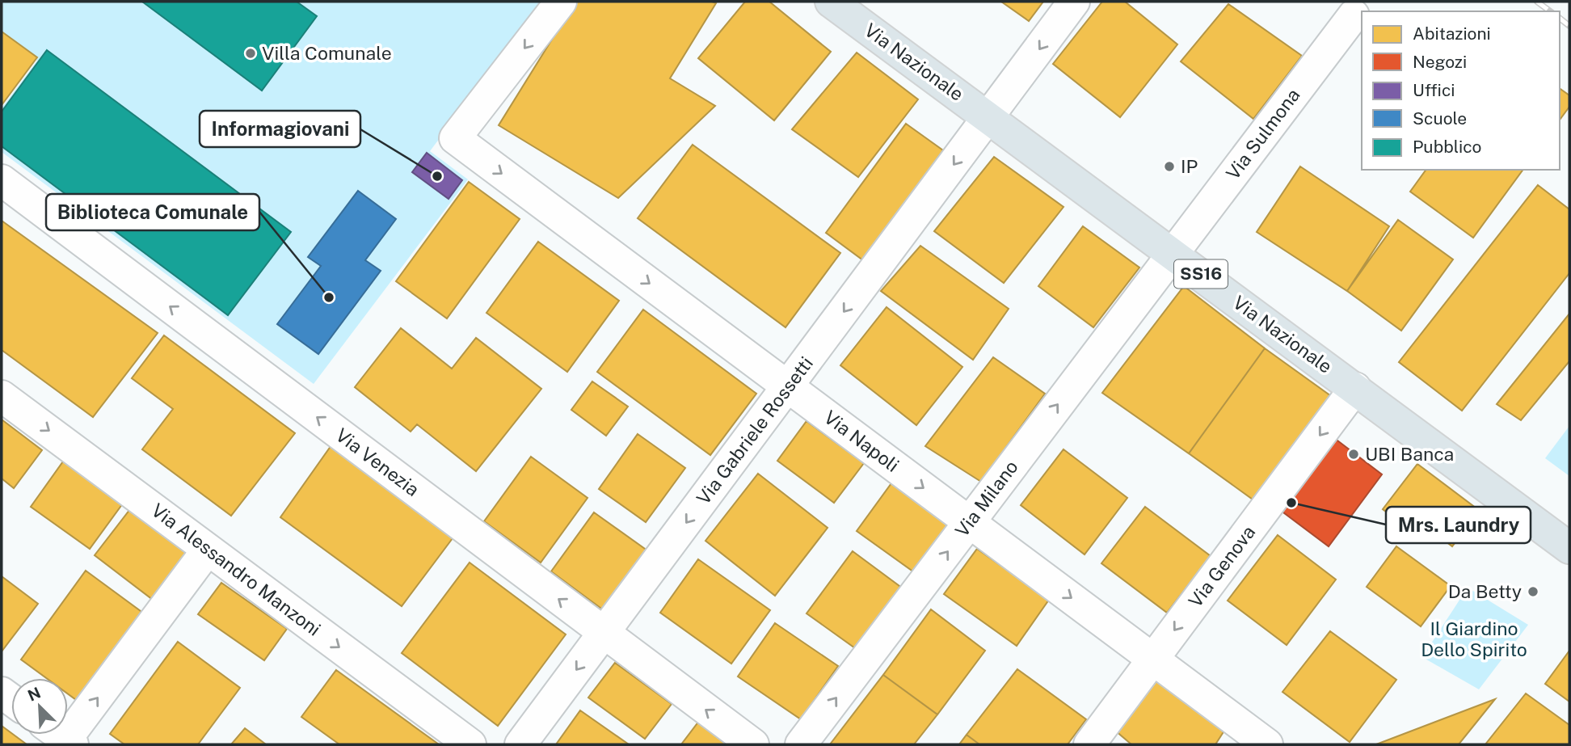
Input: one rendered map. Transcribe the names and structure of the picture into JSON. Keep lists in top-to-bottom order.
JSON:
{
  "streets": {
    "main road": ["Via Nazionale", "SS16"],
    "street": [
      "Via Sulmona",
      "Via Gabriele Rossetti",
      "Via Napoli",
      "Via Venezia",
      "Via Milano",
      "Via Genova",
      "Via Alessandro Manzoni"
    ]
  },
  "crossings": [
    ["Via Nazionale", "Via Sulmona"],
    ["Via Nazionale", "Via Gabriele Rossetti"],
    ["Via Nazionale", "Via Milano"],
    ["Via Nazionale", "Via Genova"],
    ["Via Sulmona", "Via Milano"],
    ["Via Gabriele Rossetti", "Via Napoli"],
    ["Via Gabriele Rossetti", "Via Venezia"],
    ["Via Napoli", "Via Milano"],
    ["Via Napoli", "Via Genova"]
  ],
  "one_way": [
    "Via Gabriele Rossetti",
    "Via Napoli",
    "Via Venezia",
    "Via Milano",
    "Via Genova",
    "Via Alessandro Manzoni"
  ],
  "parks": ["Il Giardino Dello Spirito"],
  "places": [
    "Villa Comunale",
    "IP",
    "Informagiovani",
    "Biblioteca Comunale",
    "UBI Banca",
    "Mrs. Laundry",
    "Da Betty"
  ],
  "legend": [
    "Abitazioni",
    "Negozi",
    "Uffici",
    "Scuole",
    "Pubblico"
  ],
  "north": "top left"
}
